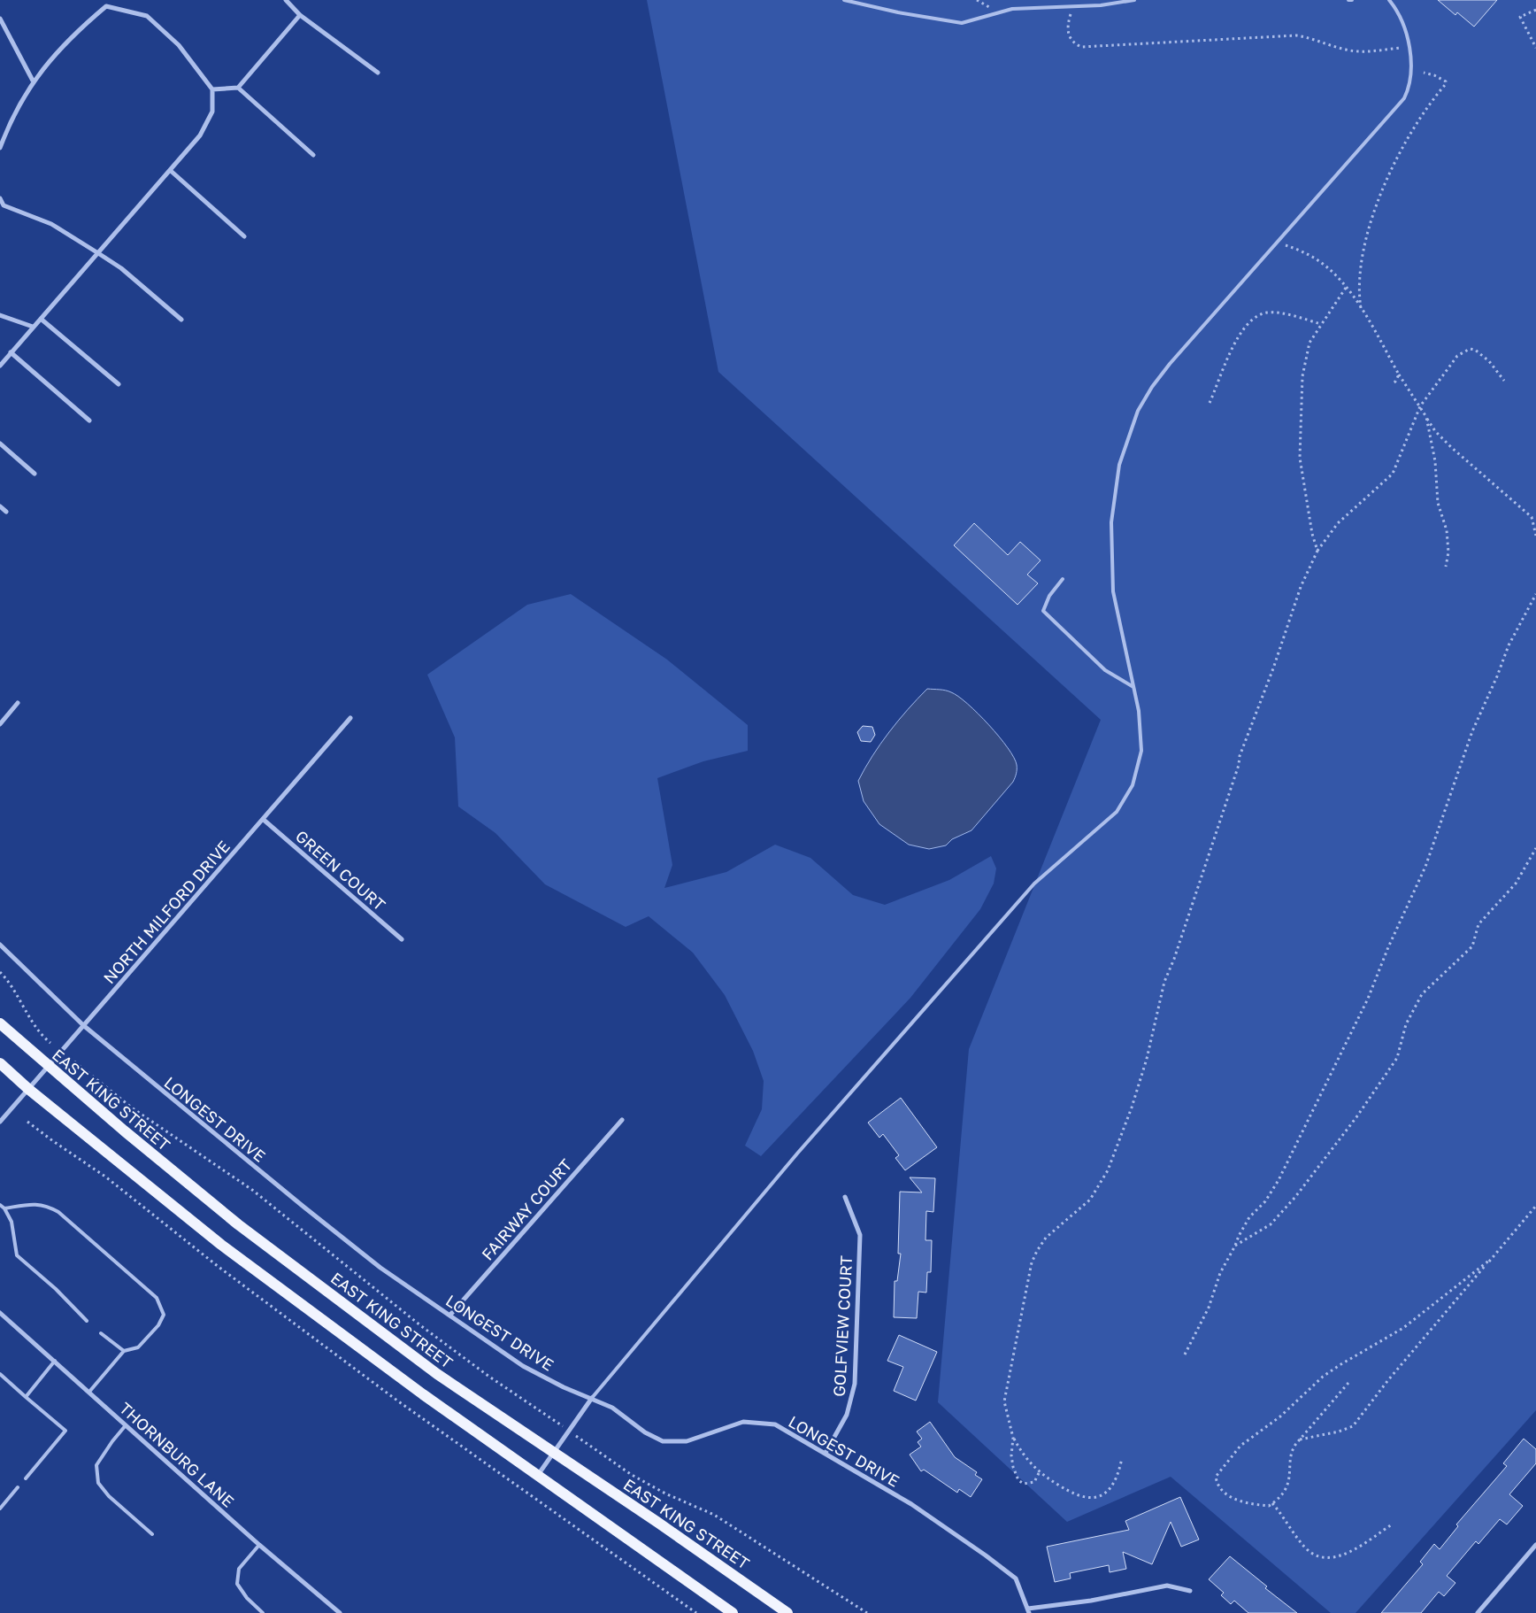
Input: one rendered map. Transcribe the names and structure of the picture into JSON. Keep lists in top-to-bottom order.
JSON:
{
  "streets": {
    "main road": ["EAST KING STREET"],
    "street": [
      "GREEN COURT",
      "NORTH MILFORD DRIVE",
      "LONGEST DRIVE",
      "FAIRWAY COURT",
      "GOLFVIEW COURT",
      "THORNBURG LANE"
    ]
  },
  "crossings": [
    ["GREEN COURT", "NORTH MILFORD DRIVE"],
    ["NORTH MILFORD DRIVE", "EAST KING STREET"],
    ["NORTH MILFORD DRIVE", "LONGEST DRIVE"],
    ["LONGEST DRIVE", "FAIRWAY COURT"],
    ["LONGEST DRIVE", "GOLFVIEW COURT"]
  ]
}
